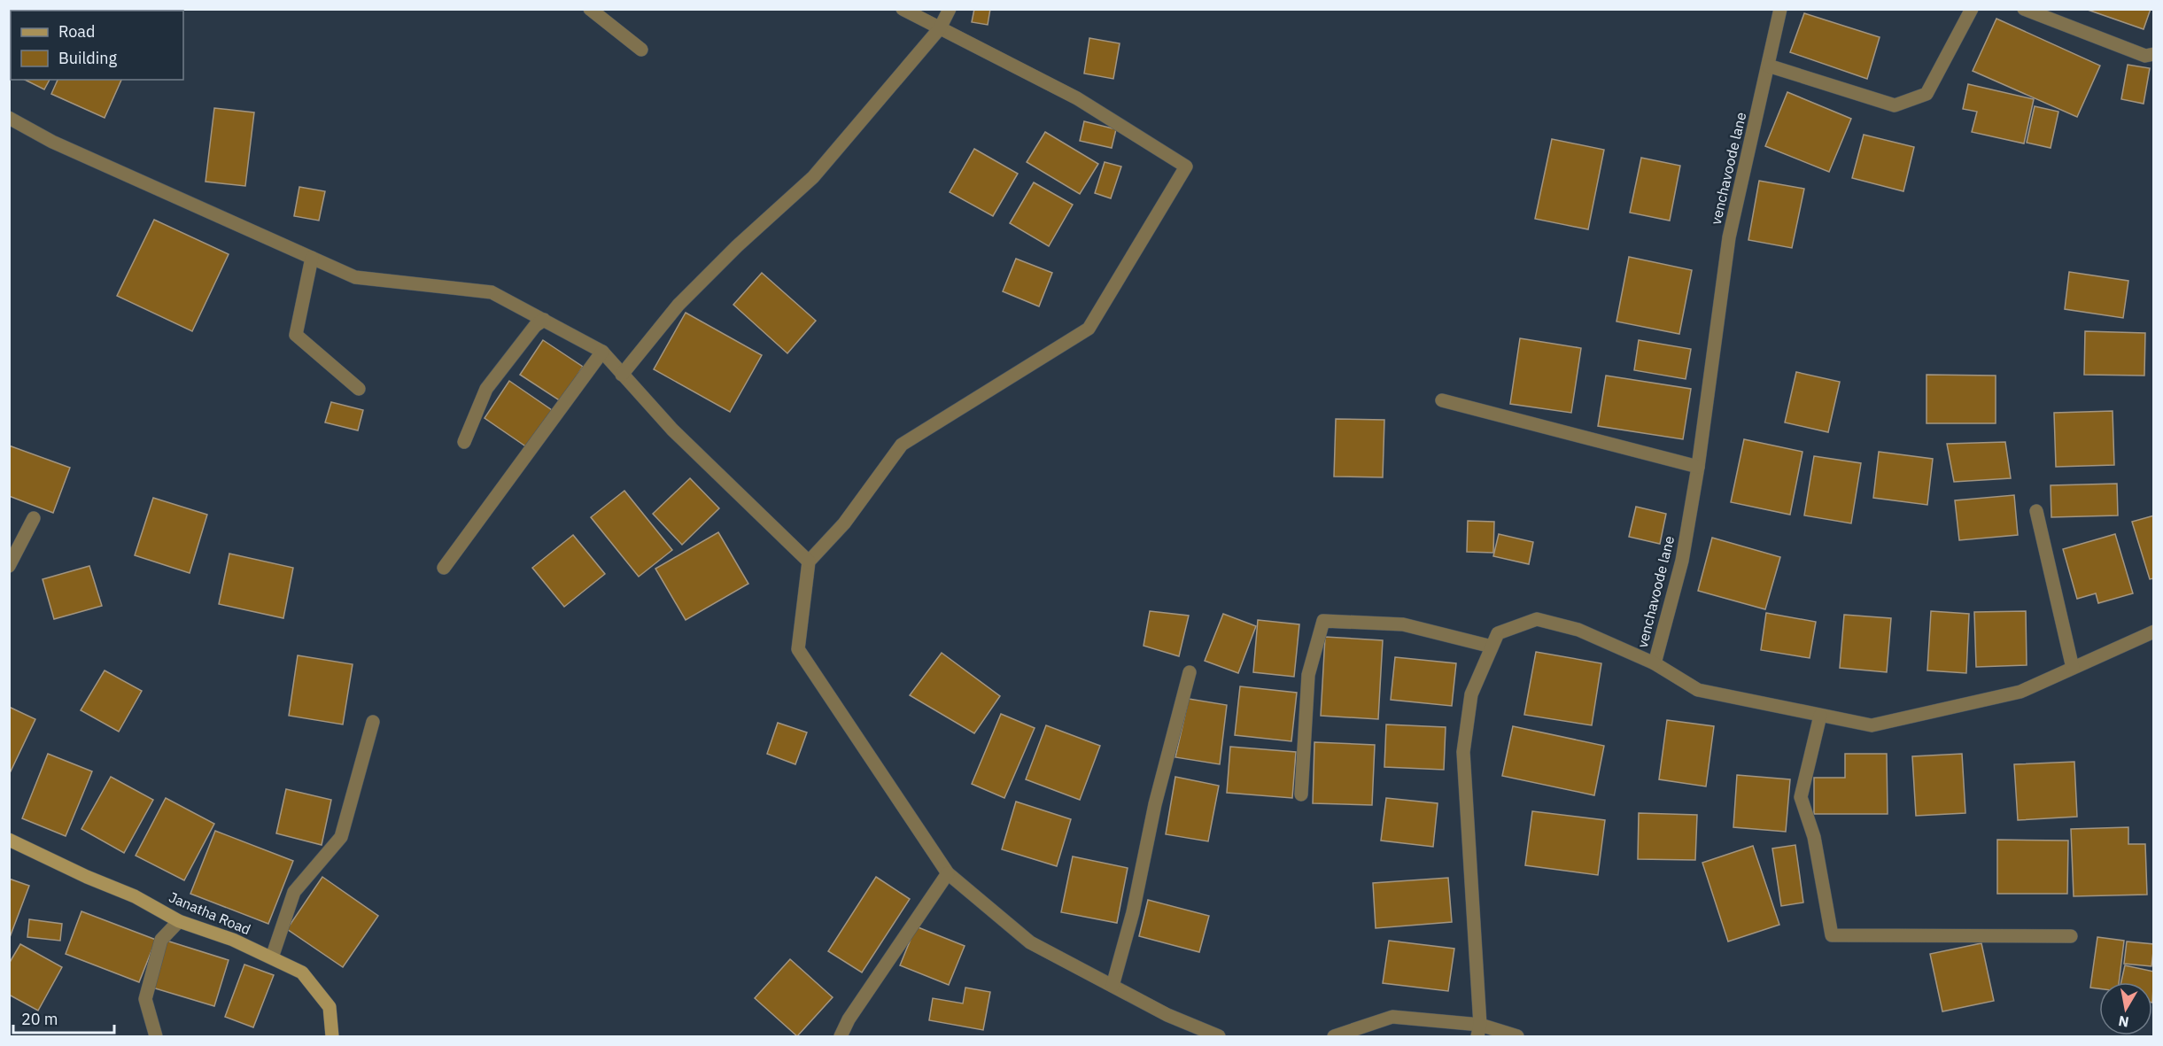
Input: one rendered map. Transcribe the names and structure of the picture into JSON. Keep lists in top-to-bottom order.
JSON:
{
  "streets": {
    "street": ["venchavoode lane", "Janatha Road"]
  },
  "legend": ["Road", "Building"],
  "scale_bar": "20 m",
  "north": "bottom"
}
